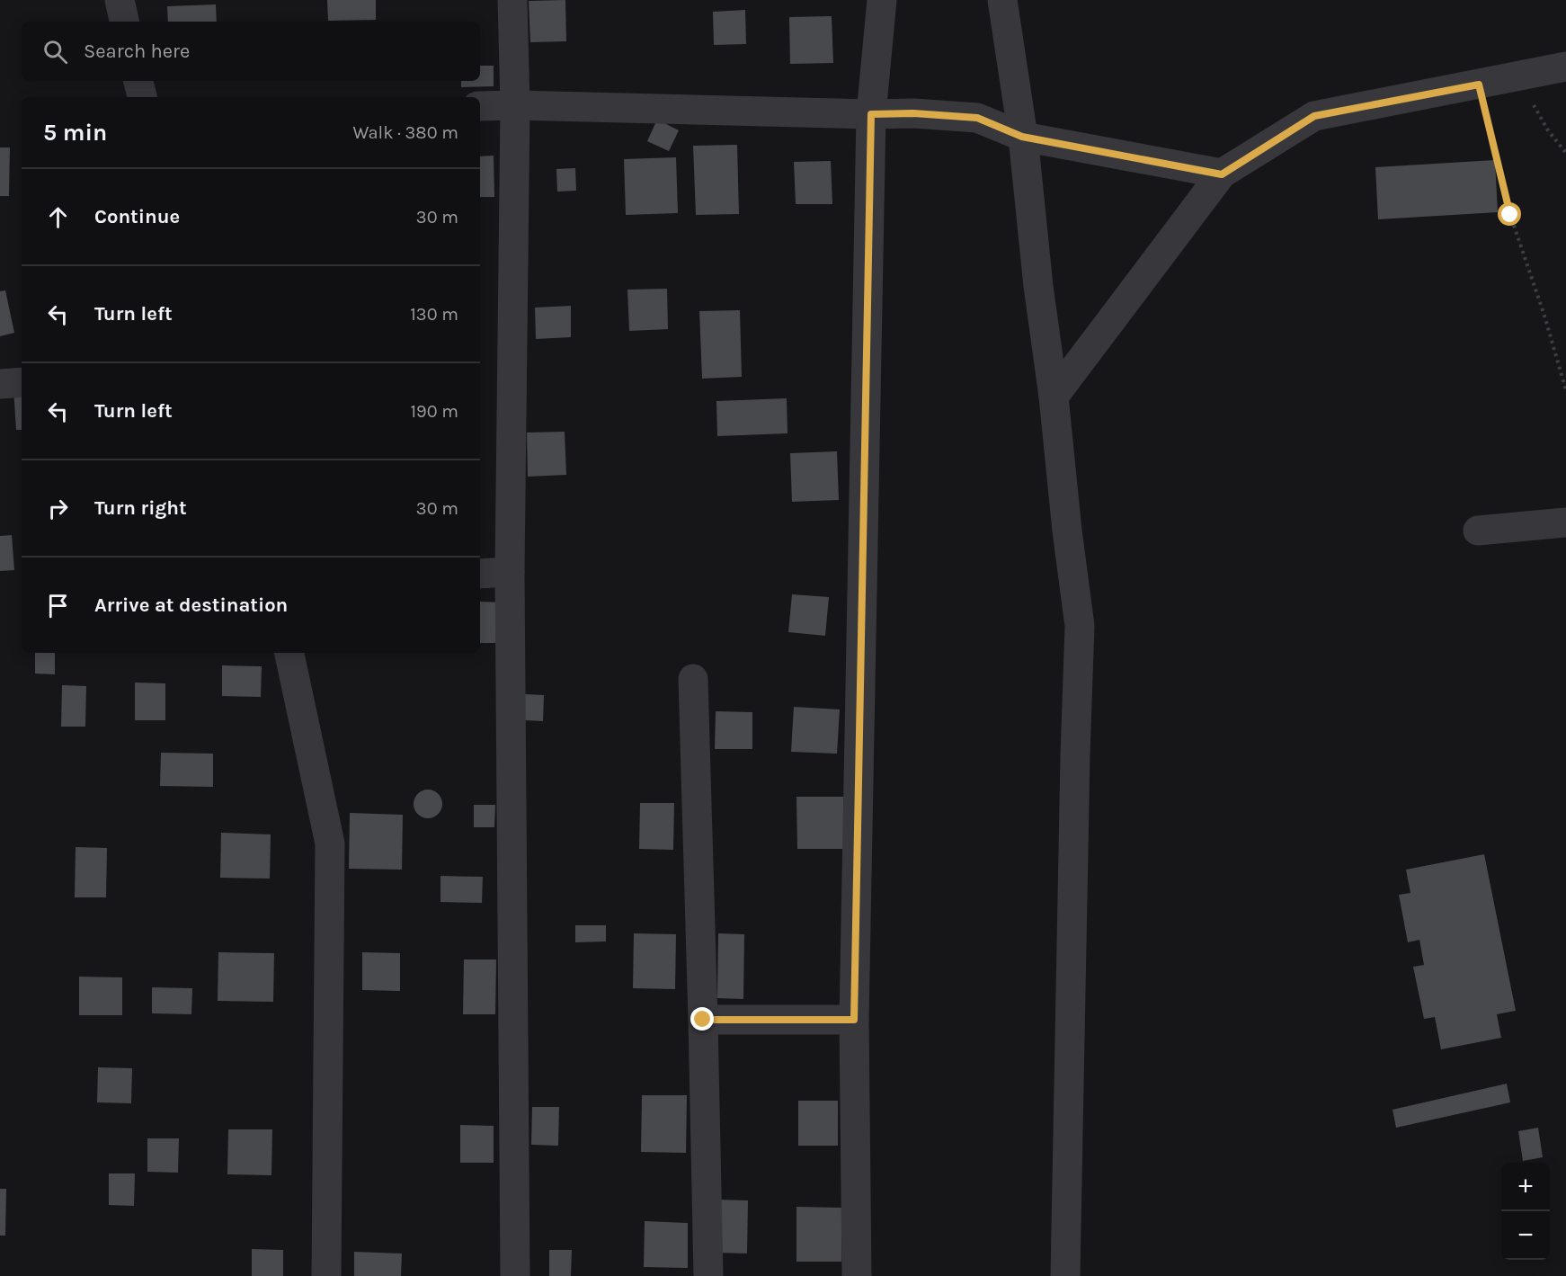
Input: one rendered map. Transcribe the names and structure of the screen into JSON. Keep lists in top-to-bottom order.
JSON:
{
  "page": {
    "search": "Search here",
    "heading": ["5 min", "Walk · 380 m"],
    "list": [
      ["Continue", "30 m"],
      ["Turn left", "130 m"],
      ["Turn left", "190 m"],
      ["Turn right", "30 m"],
      "Arrive at destination"
    ],
    "map_buttons": ["+", "−"]
  }
}
